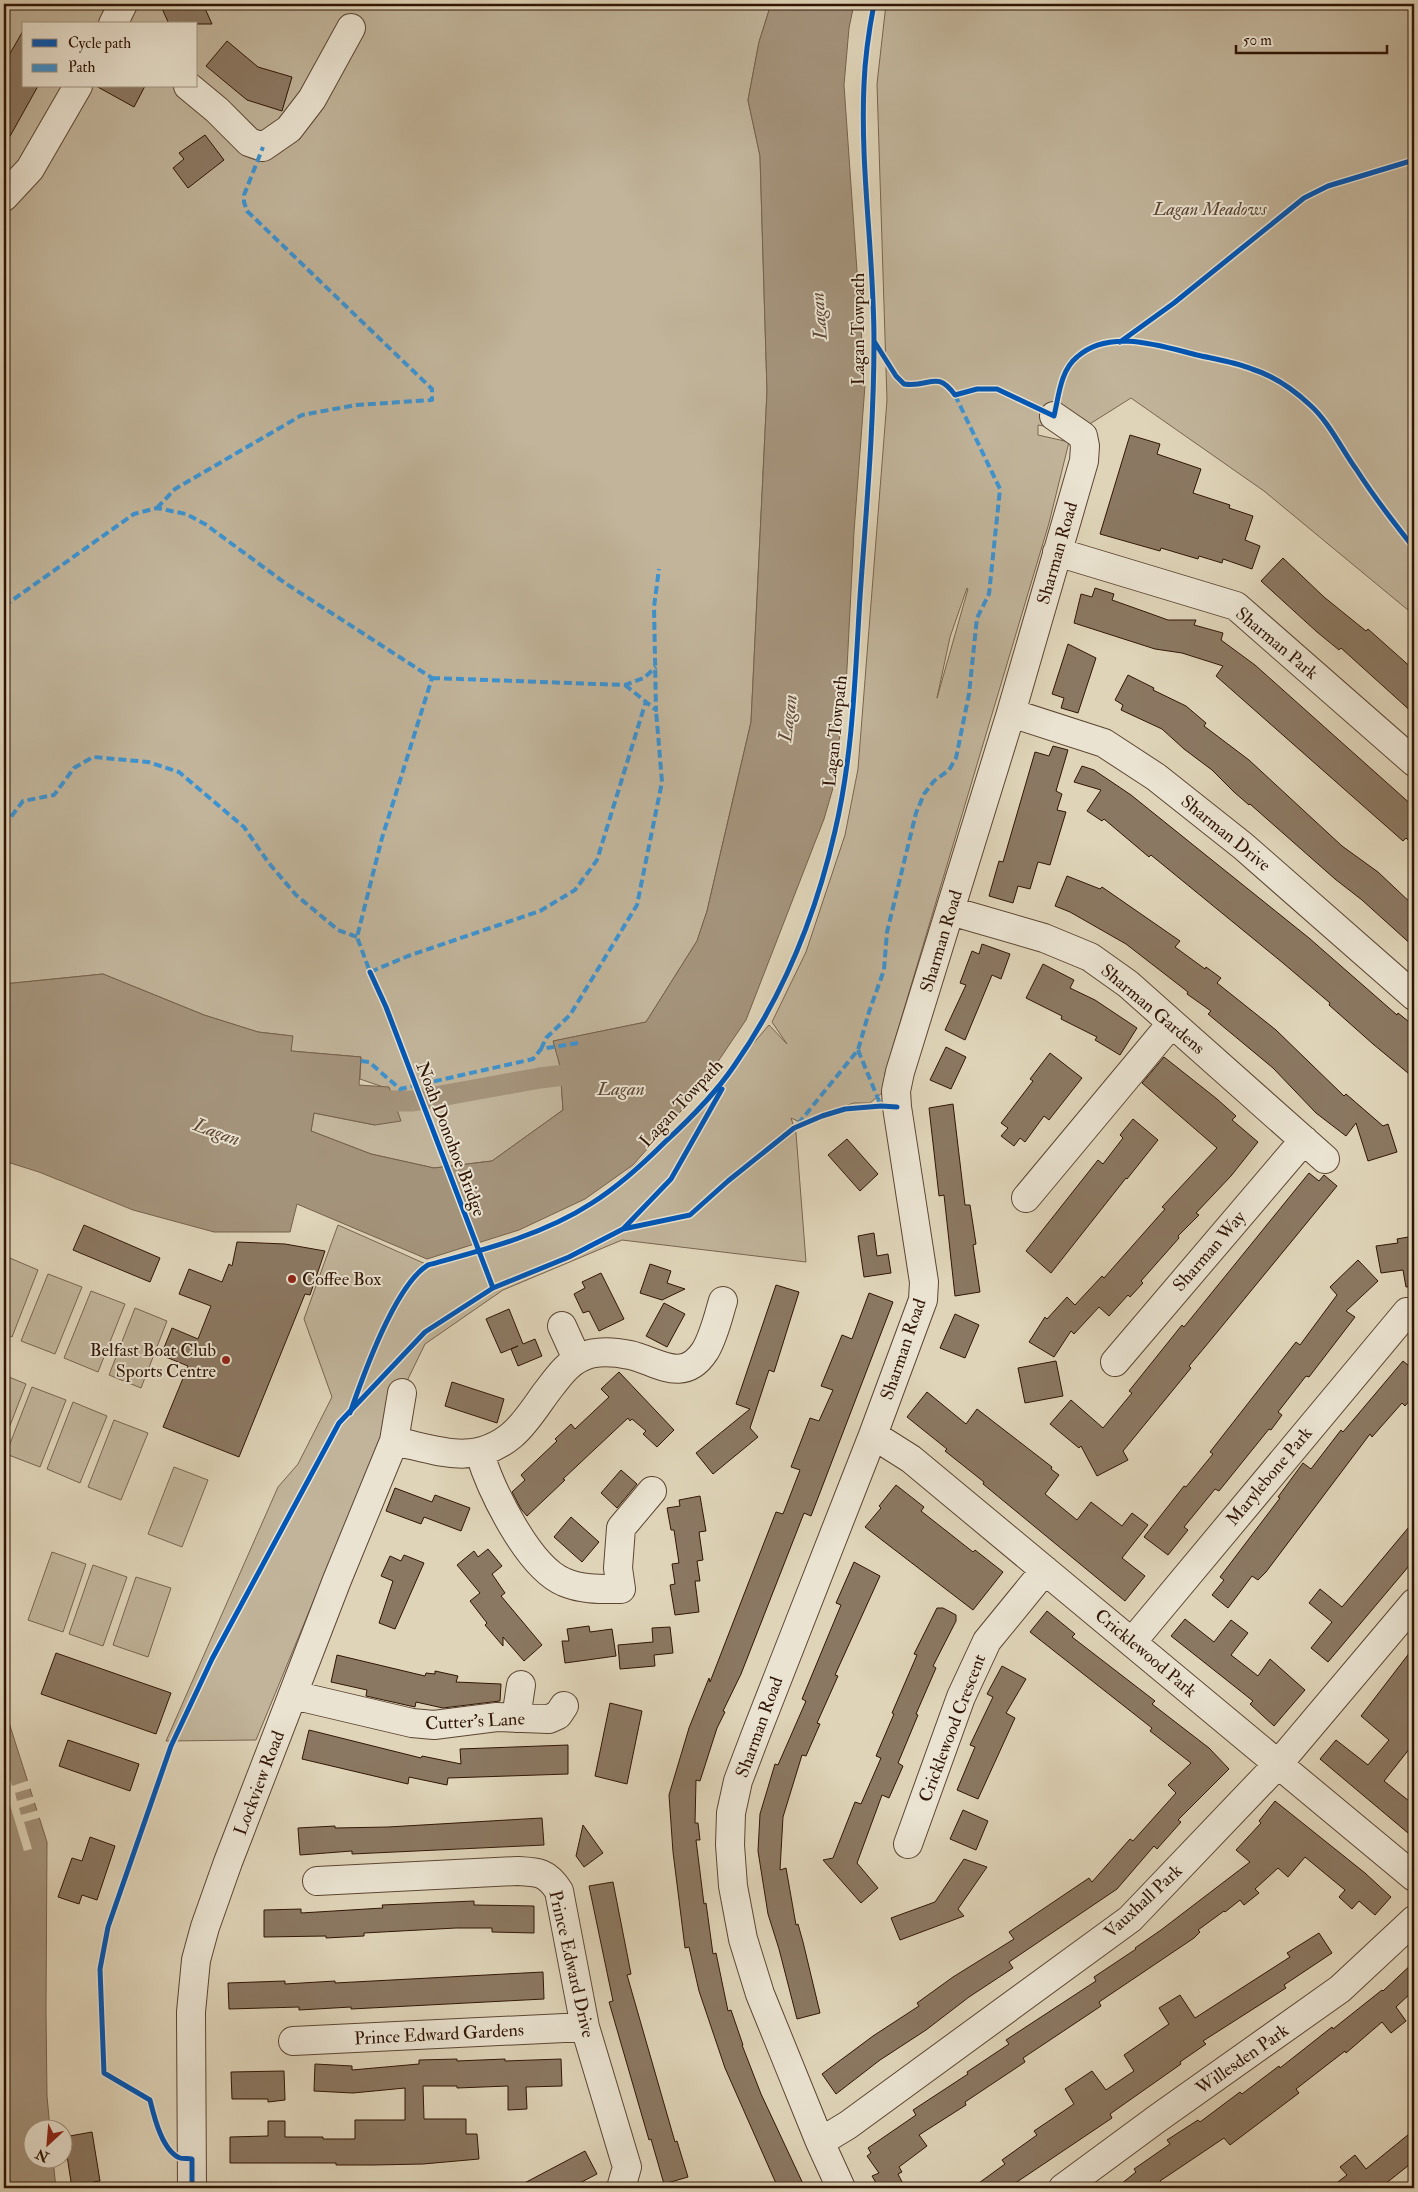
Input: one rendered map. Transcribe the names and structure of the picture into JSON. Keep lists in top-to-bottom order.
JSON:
{
  "streets": {
    "street": [
      "Sharman Road",
      "Sharman Park",
      "Sharman Drive",
      "Sharman Gardens",
      "Sharman Way",
      "Marylebone Park",
      "Cricklewood Park",
      "Cutter's Lane",
      "Cricklewood Crescent",
      "Lockview Road",
      "Vauxhall Park",
      "Prince Edward Drive",
      "Prince Edward Gardens",
      "Willesden Park"
    ],
    "cycle path": ["Lagan Towpath", "Noah Donohoe Bridge"]
  },
  "crossings": [
    ["Sharman Road", "Sharman Park"],
    ["Sharman Road", "Sharman Drive"],
    ["Sharman Road", "Sharman Gardens"],
    ["Sharman Road", "Cricklewood Park"],
    ["Sharman Road", "Vauxhall Park"],
    ["Sharman Gardens", "Sharman Way"],
    ["Marylebone Park", "Cricklewood Park"],
    ["Cricklewood Park", "Cricklewood Crescent"],
    ["Cricklewood Park", "Vauxhall Park"],
    ["Cutter's Lane", "Lockview Road"],
    ["Prince Edward Drive", "Prince Edward Gardens"]
  ],
  "water": ["Lagan"],
  "parks": ["Lagan Meadows"],
  "places": ["Coffee Box", "Belfast Boat Club Sports Centre"],
  "legend": ["Cycle path", "Path"],
  "scale_bar": "50 m",
  "north": "bottom left"
}
